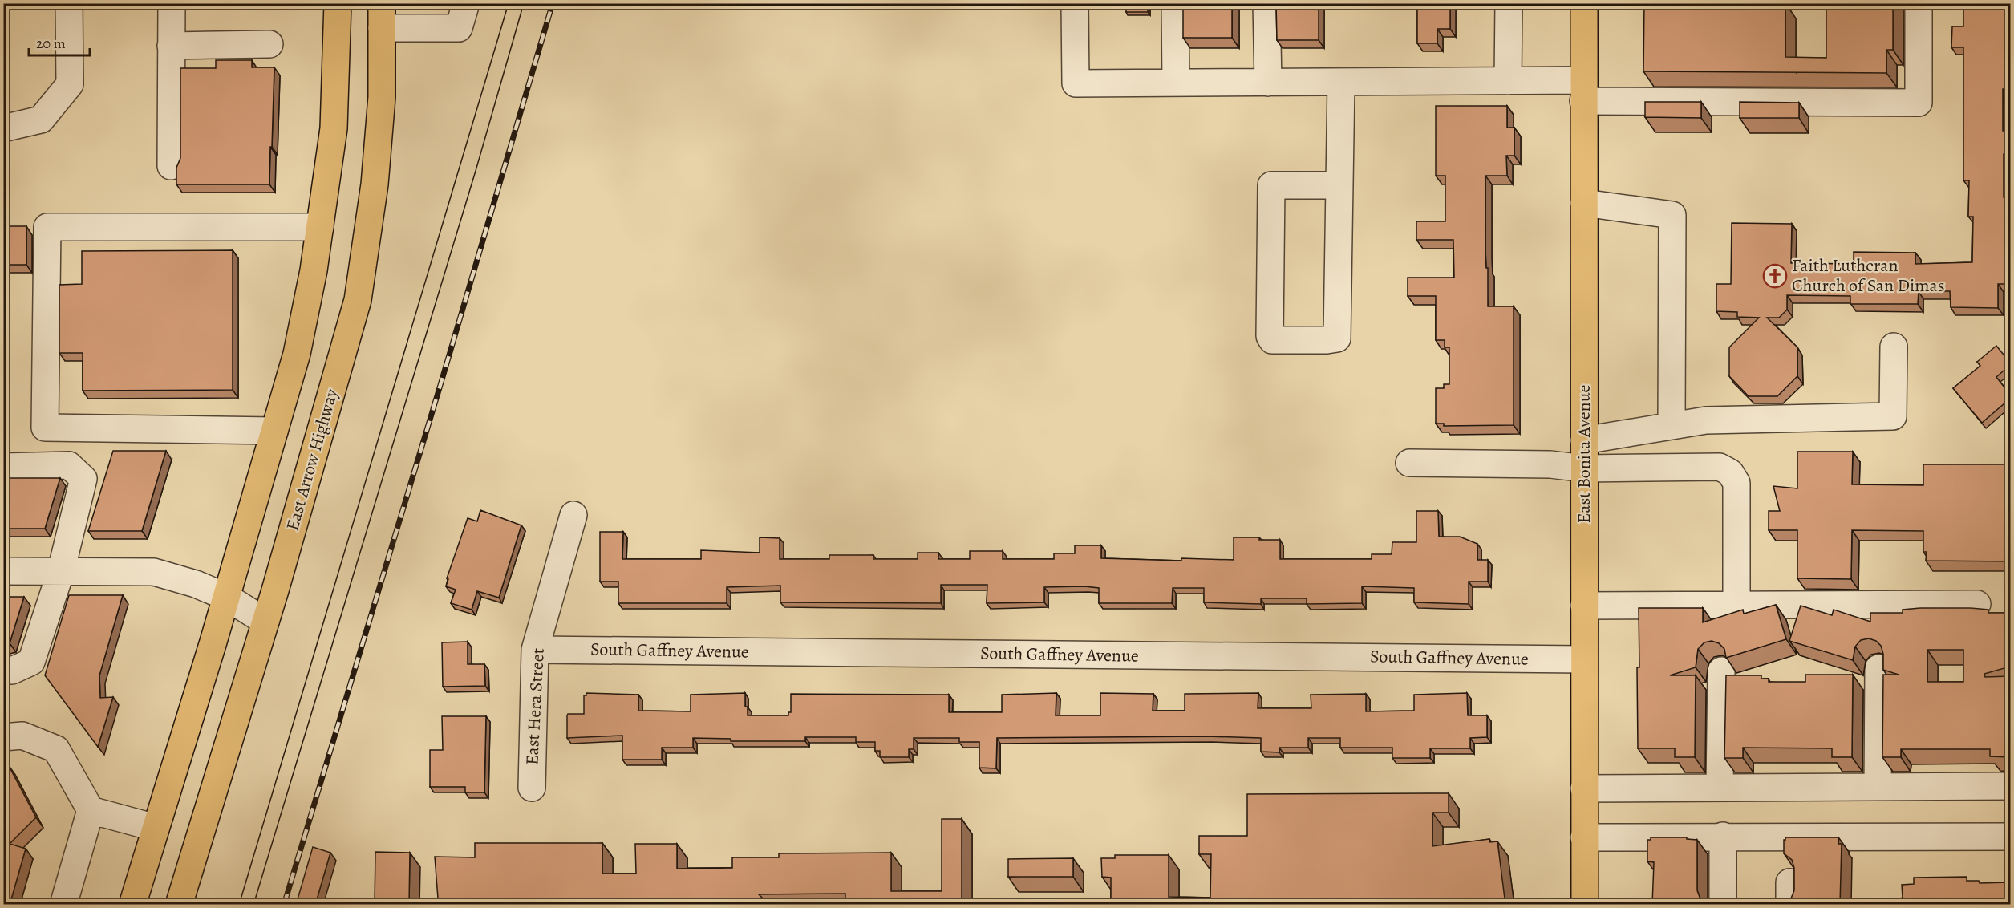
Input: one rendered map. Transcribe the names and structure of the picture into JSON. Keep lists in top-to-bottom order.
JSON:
{
  "streets": {
    "main road": ["East Bonita Avenue", "East Arrow Highway"],
    "street": ["South Gaffney Avenue", "East Hera Street"]
  },
  "crossings": [
    ["East Bonita Avenue", "South Gaffney Avenue"],
    ["South Gaffney Avenue", "East Hera Street"]
  ],
  "places": {
    "church": ["Faith Lutheran Church of San Dimas"]
  },
  "scale_bar": "20 m"
}
